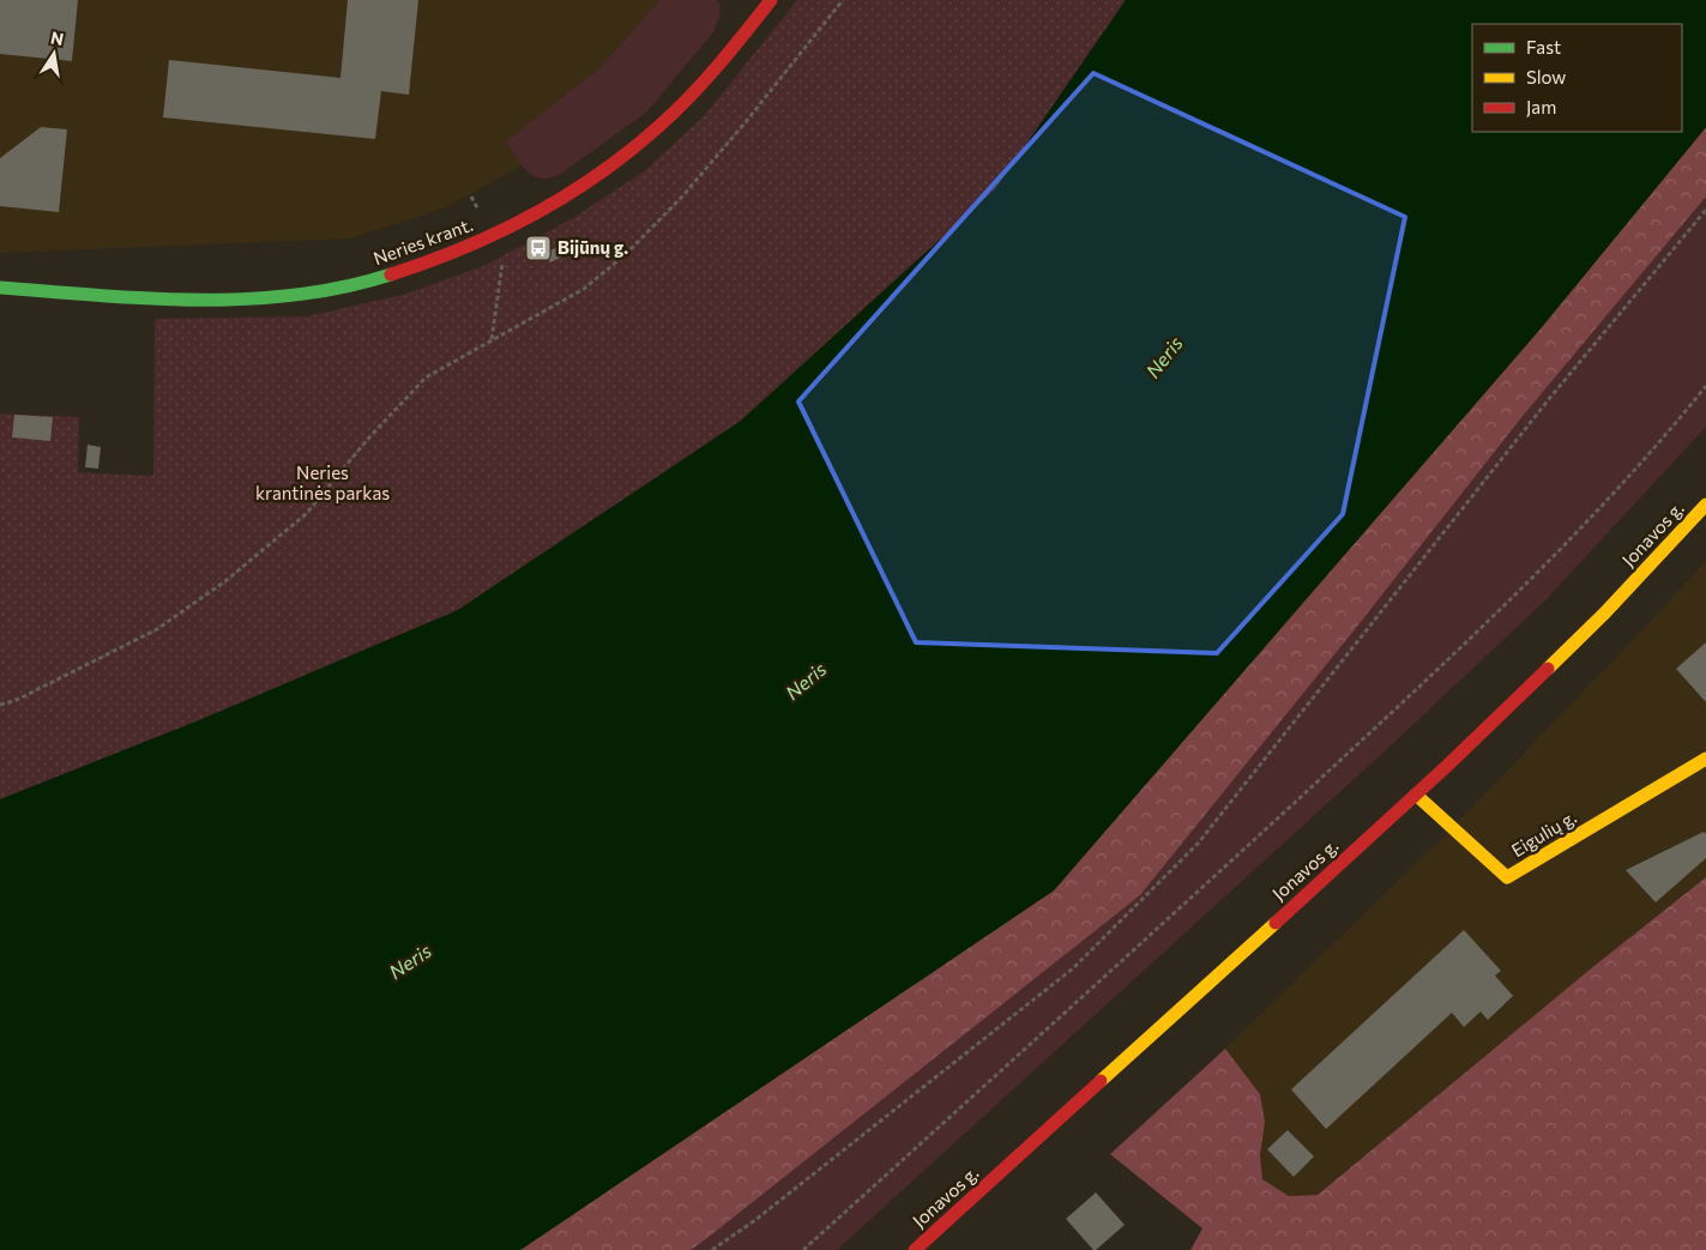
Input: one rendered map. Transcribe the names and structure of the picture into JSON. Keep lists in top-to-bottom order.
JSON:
{
  "streets": {
    "main road": ["Neries krant.", "Jonavos g.", "Eigulių g."]
  },
  "crossings": [
    ["Jonavos g.", "Eigulių g."]
  ],
  "water": ["Neris"],
  "parks": ["Neries krantinės parkas"],
  "places": {
    "bus stop": ["Bijūnų g."]
  },
  "legend": ["Fast", "Slow", "Jam"],
  "north": "top"
}
